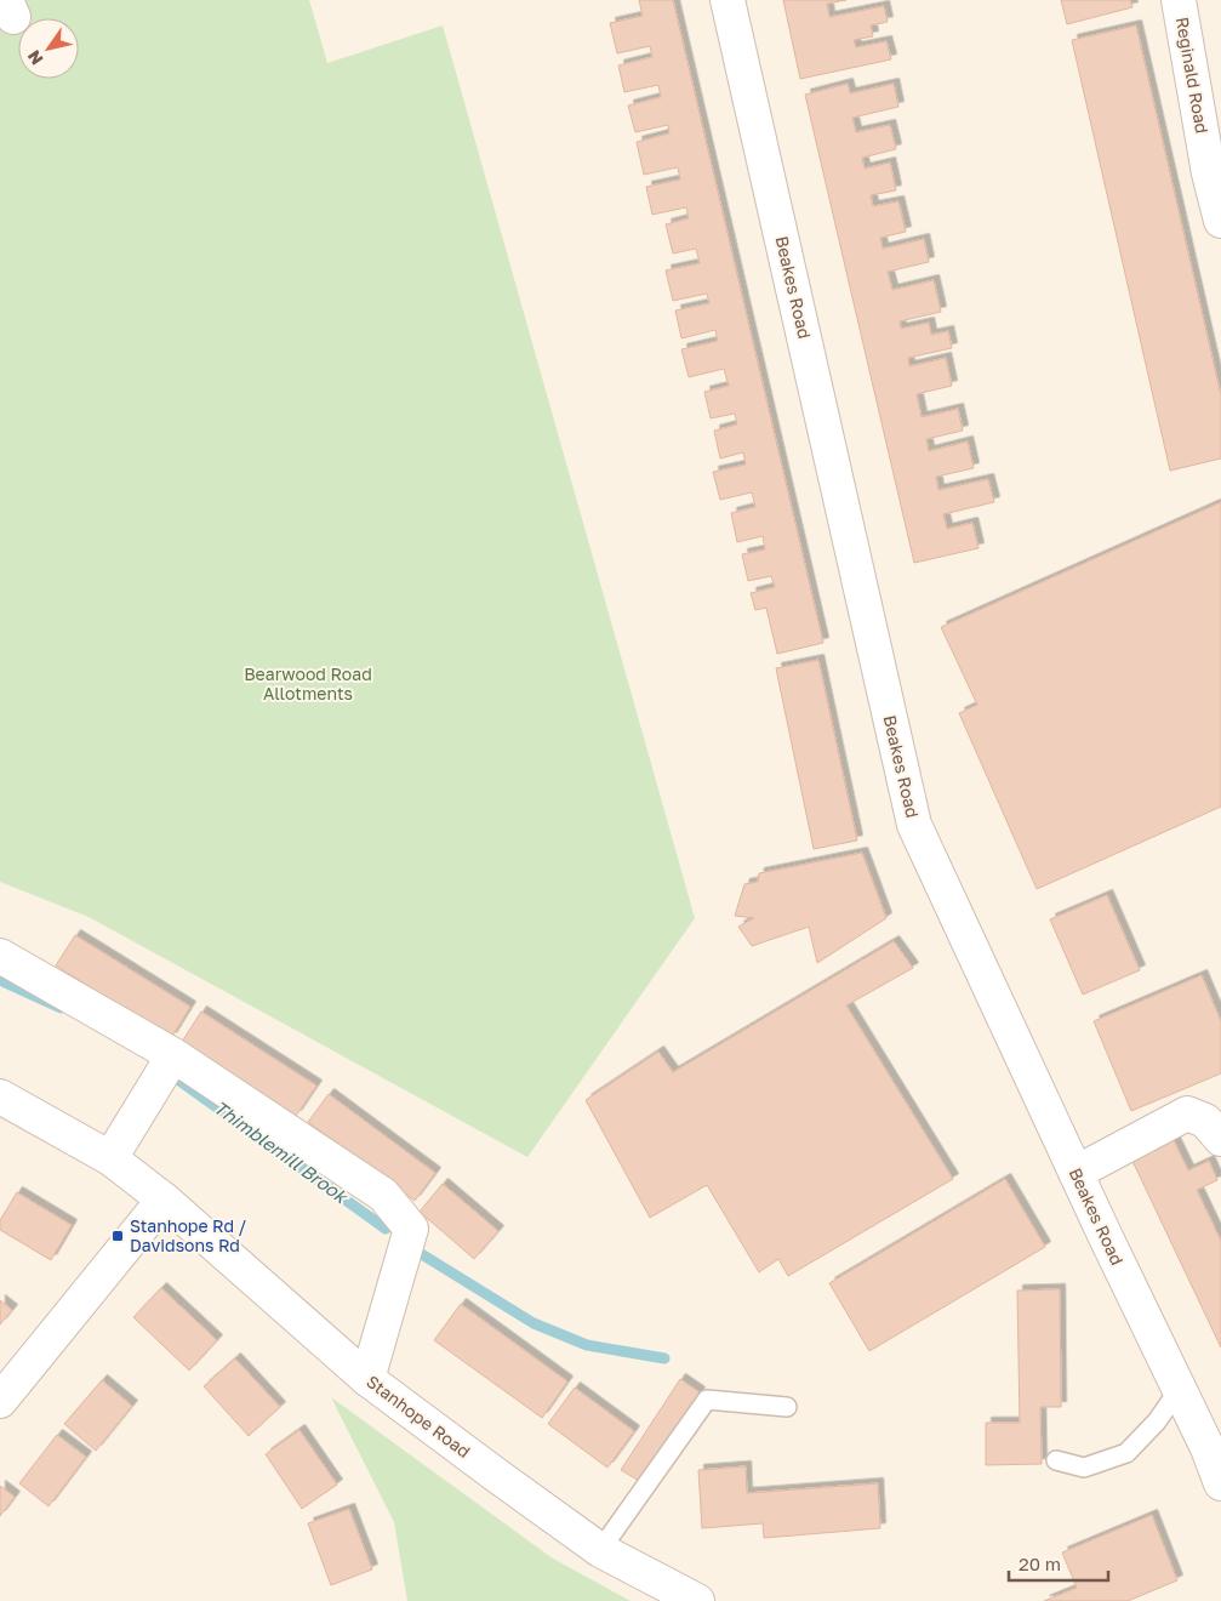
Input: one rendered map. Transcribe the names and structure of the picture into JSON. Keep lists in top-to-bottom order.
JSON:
{
  "streets": {
    "street": ["Reginald Road", "Beakes Road", "Stanhope Road"]
  },
  "water": ["Thimblemill Brook"],
  "parks": ["Bearwood Road Allotments"],
  "places": {
    "transit": ["Stanhope Rd / Davidsons Rd"]
  },
  "scale_bar": "20 m",
  "north": "bottom left"
}
